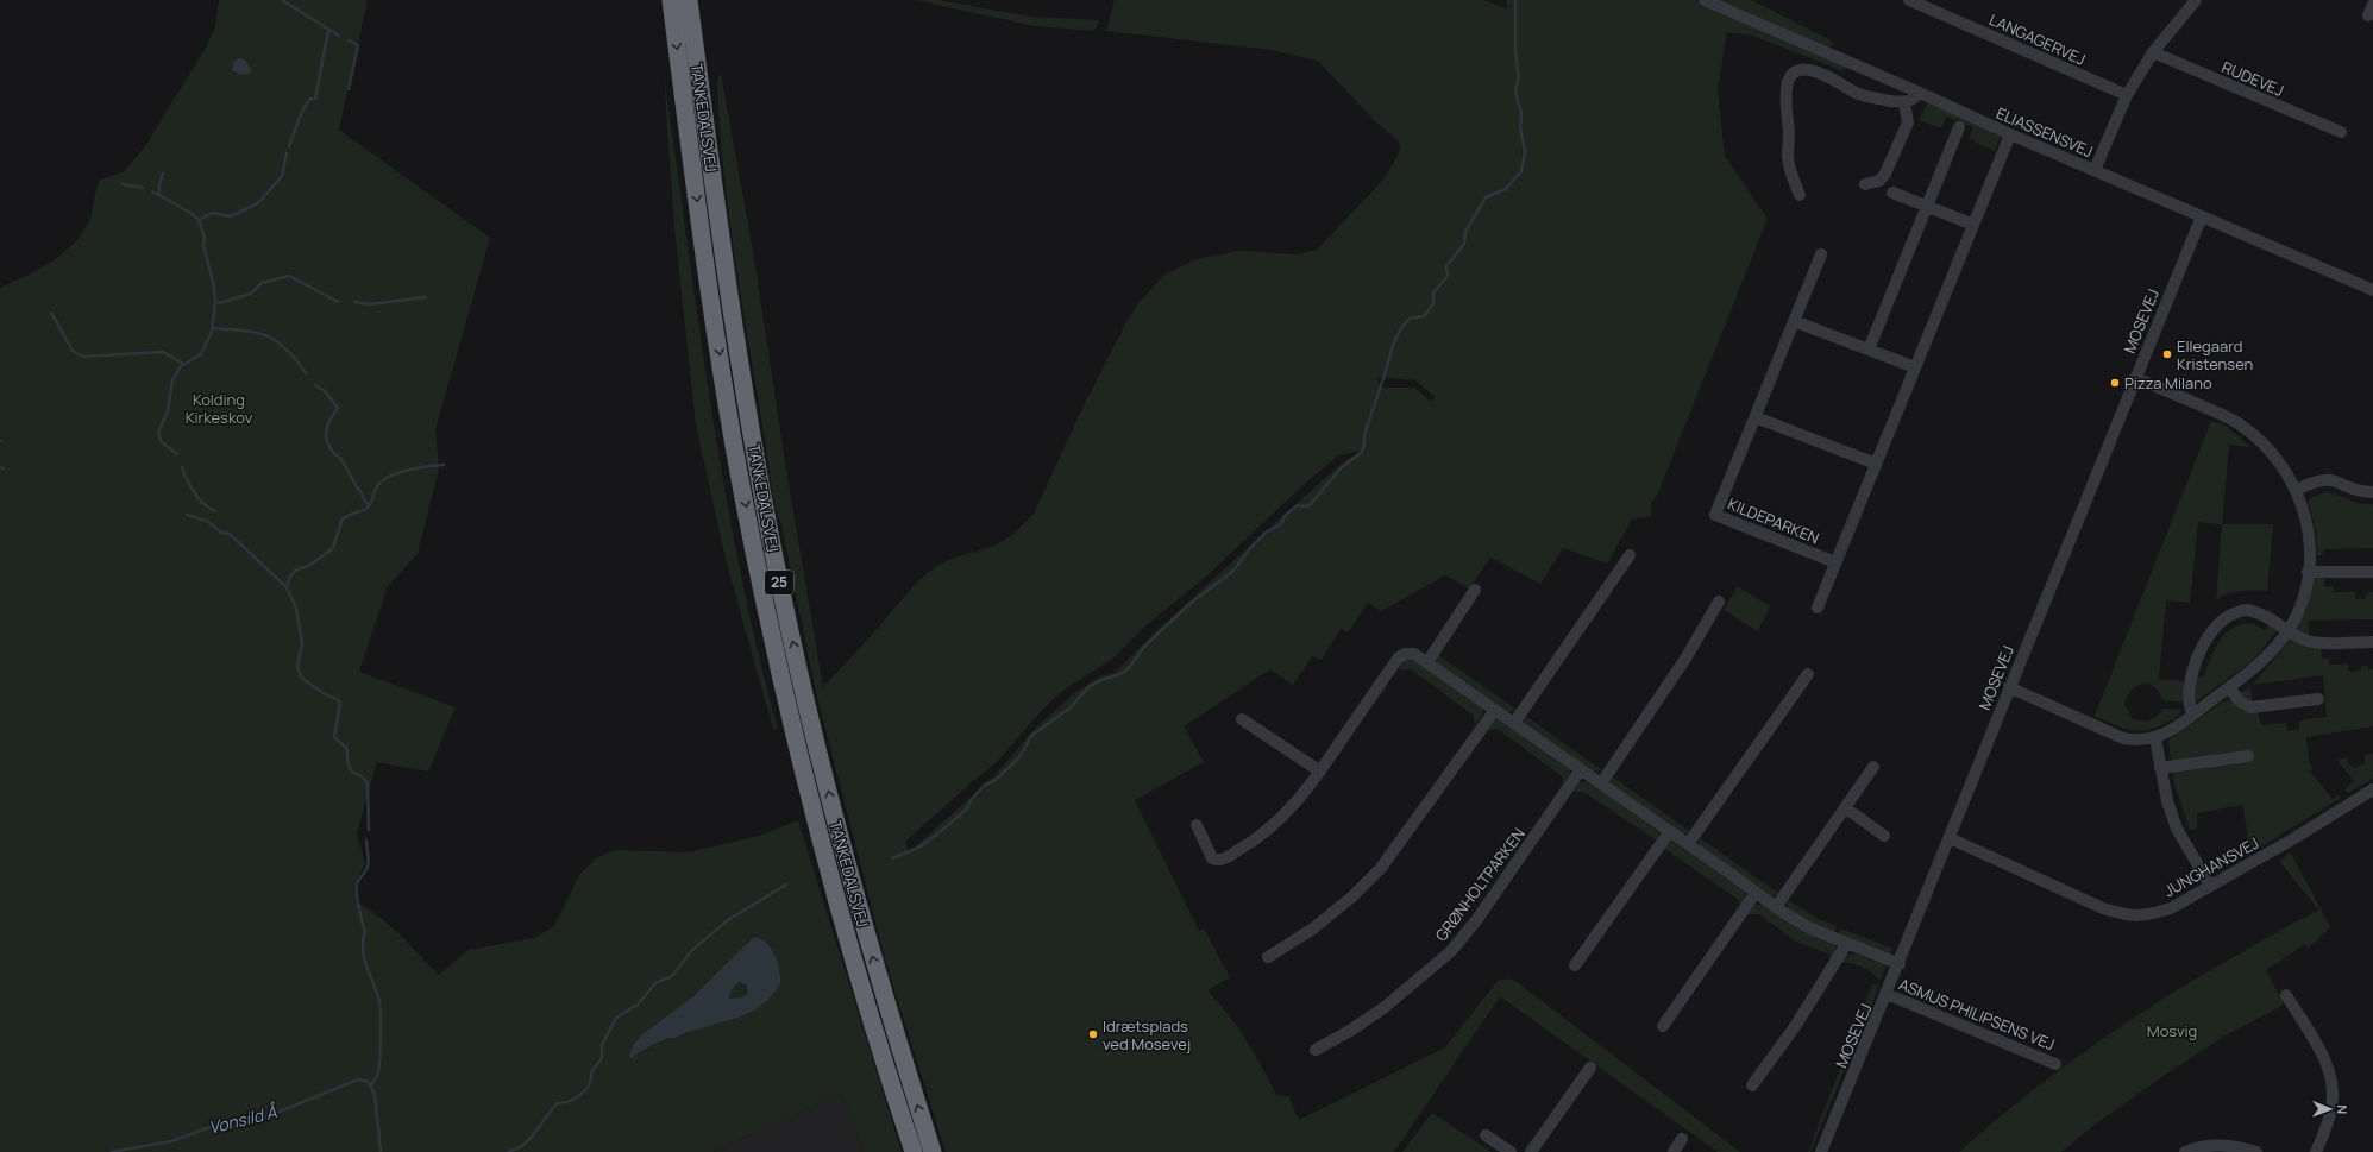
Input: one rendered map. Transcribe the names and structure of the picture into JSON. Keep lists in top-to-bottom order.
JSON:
{
  "streets": {
    "highway": ["TANKEDALSVEJ", "25"],
    "street": [
      "LANGAGERVEJ",
      "RUDEVEJ",
      "ELIASSENSVEJ",
      "MOSEVEJ",
      "KILDEPARKEN",
      "JUNGHANSVEJ",
      "GRØNHOLTPARKEN",
      "ASMUS PHILIPSENS VEJ"
    ]
  },
  "crossings": [
    ["ELIASSENSVEJ", "MOSEVEJ"],
    ["MOSEVEJ", "JUNGHANSVEJ"],
    ["MOSEVEJ", "ASMUS PHILIPSENS VEJ"]
  ],
  "water": ["Vonsild Å"],
  "parks": ["Kolding Kirkeskov", "Mosvig"],
  "places": ["Ellegaard Kristensen", "Pizza Milano", "Idrætsplads ved Mosevej"],
  "north": "right"
}
